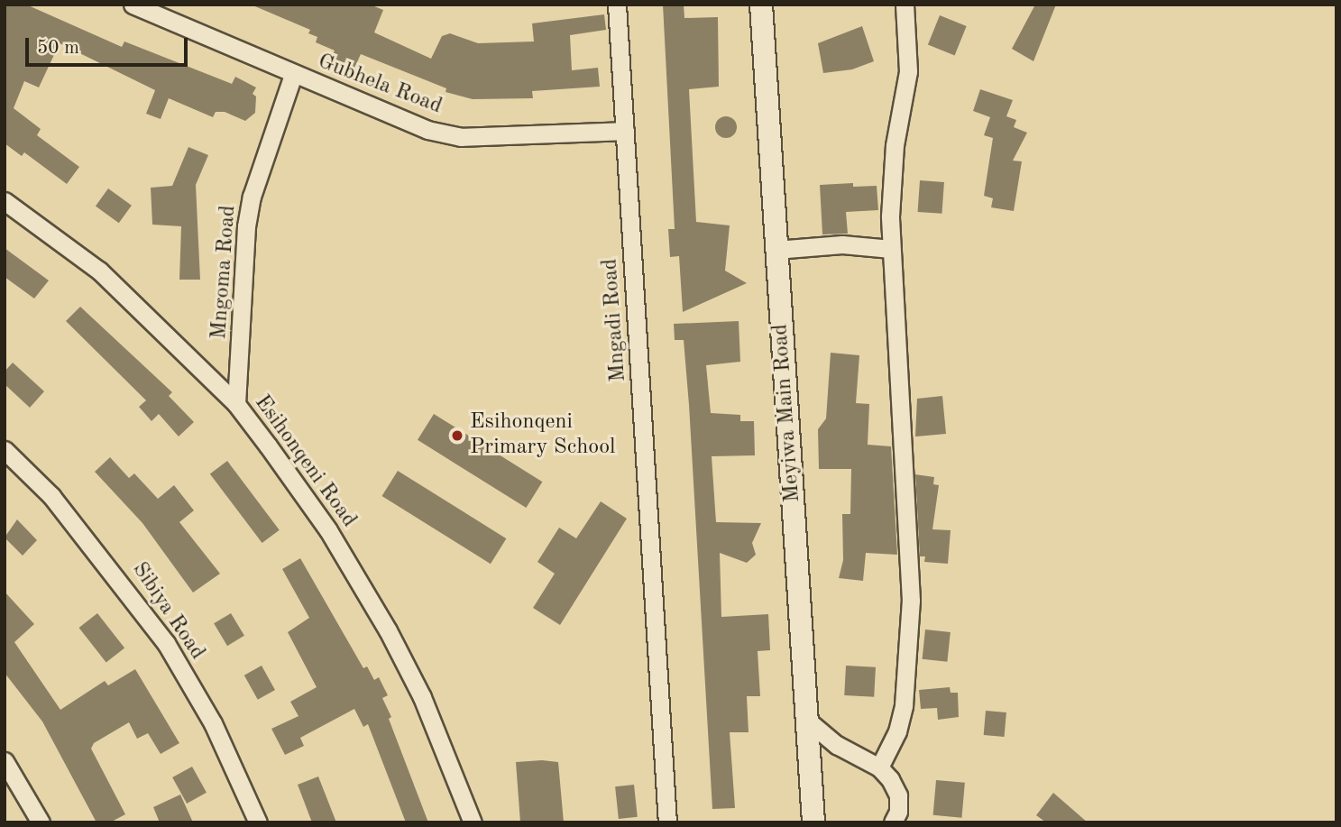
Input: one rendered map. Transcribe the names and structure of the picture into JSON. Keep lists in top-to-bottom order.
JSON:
{
  "streets": {
    "street": [
      "Gubhela Road",
      "Mngoma Road",
      "Mngadi Road",
      "Meyiwa Main Road",
      "Esihonqeni Road",
      "Sibiya Road"
    ]
  },
  "crossings": [
    ["Gubhela Road", "Mngoma Road"],
    ["Gubhela Road", "Mngadi Road"],
    ["Mngoma Road", "Esihonqeni Road"]
  ],
  "places": ["Esihonqeni Primary School"],
  "scale_bar": "50 m"
}
